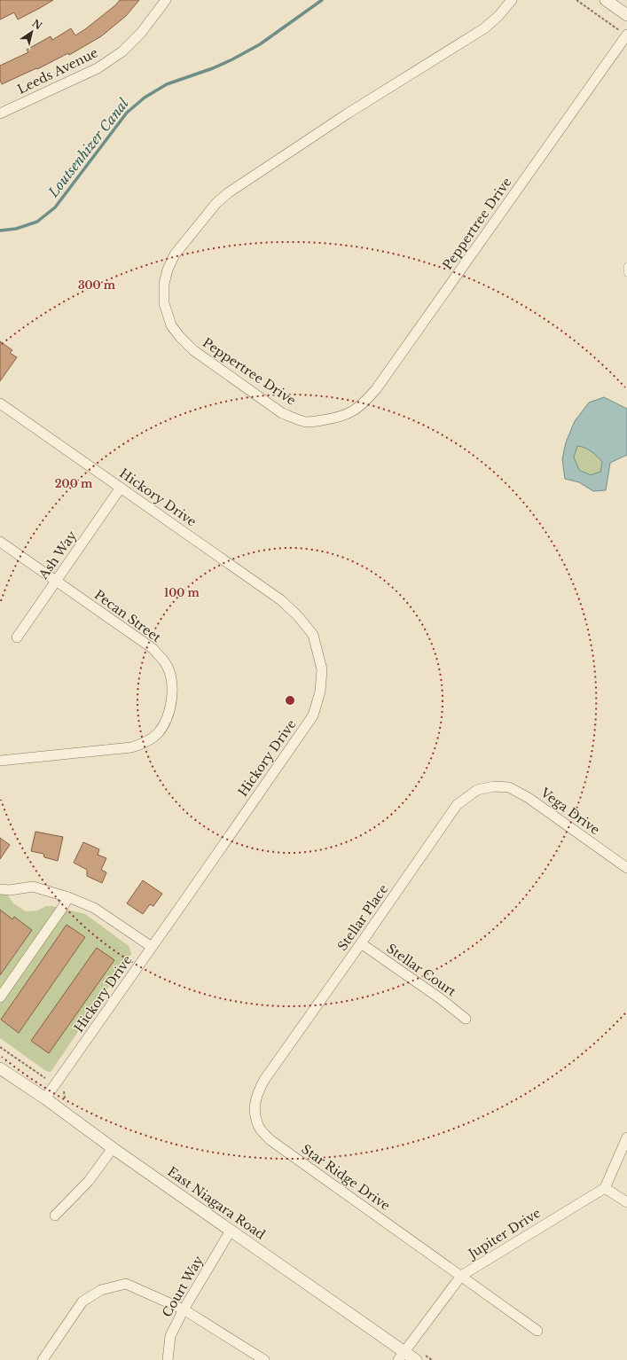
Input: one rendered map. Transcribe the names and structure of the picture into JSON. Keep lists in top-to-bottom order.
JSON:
{
  "streets": {
    "street": [
      "Leeds Avenue",
      "Peppertree Drive",
      "Hickory Drive",
      "Ash Way",
      "Pecan Street",
      "Vega Drive",
      "Stellar Place",
      "Stellar Court",
      "Star Ridge Drive",
      "East Niagara Road",
      "Jupiter Drive",
      "Court Way"
    ]
  },
  "crossings": [
    ["Hickory Drive", "Ash Way"],
    ["Hickory Drive", "East Niagara Road"],
    ["Ash Way", "Pecan Street"],
    ["Vega Drive", "Stellar Place"],
    ["Stellar Place", "Stellar Court"],
    ["Stellar Place", "Star Ridge Drive"],
    ["Star Ridge Drive", "Jupiter Drive"],
    ["East Niagara Road", "Jupiter Drive"],
    ["East Niagara Road", "Court Way"]
  ],
  "water": ["Loutsenhizer Canal"],
  "north": "top right",
  "rings": ["300 m", "200 m", "100 m"]
}
